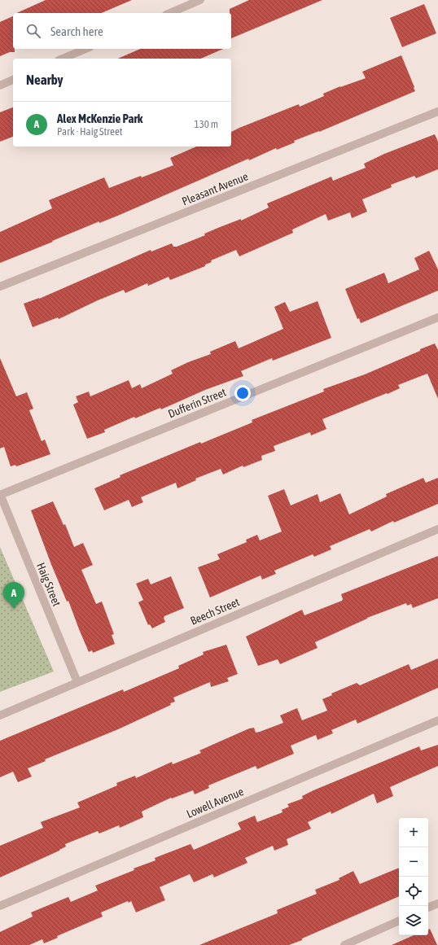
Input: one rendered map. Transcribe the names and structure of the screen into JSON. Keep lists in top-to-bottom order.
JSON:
{
  "streets": {
    "street": [
      "Pleasant Avenue",
      "Dufferin Street",
      "Haig Street",
      "Beech Street",
      "Lowell Avenue"
    ]
  },
  "crossings": [
    ["Dufferin Street", "Haig Street"],
    ["Haig Street", "Beech Street"]
  ],
  "page": {
    "search": "Search here",
    "heading": "Nearby",
    "list": [
      {
        "mark": "A",
        "name": "Alex McKenzie Park",
        "note": "Park · Haig Street",
        "value": "130 m"
      }
    ],
    "pins": "A",
    "map_buttons": ["+", "−"]
  }
}
